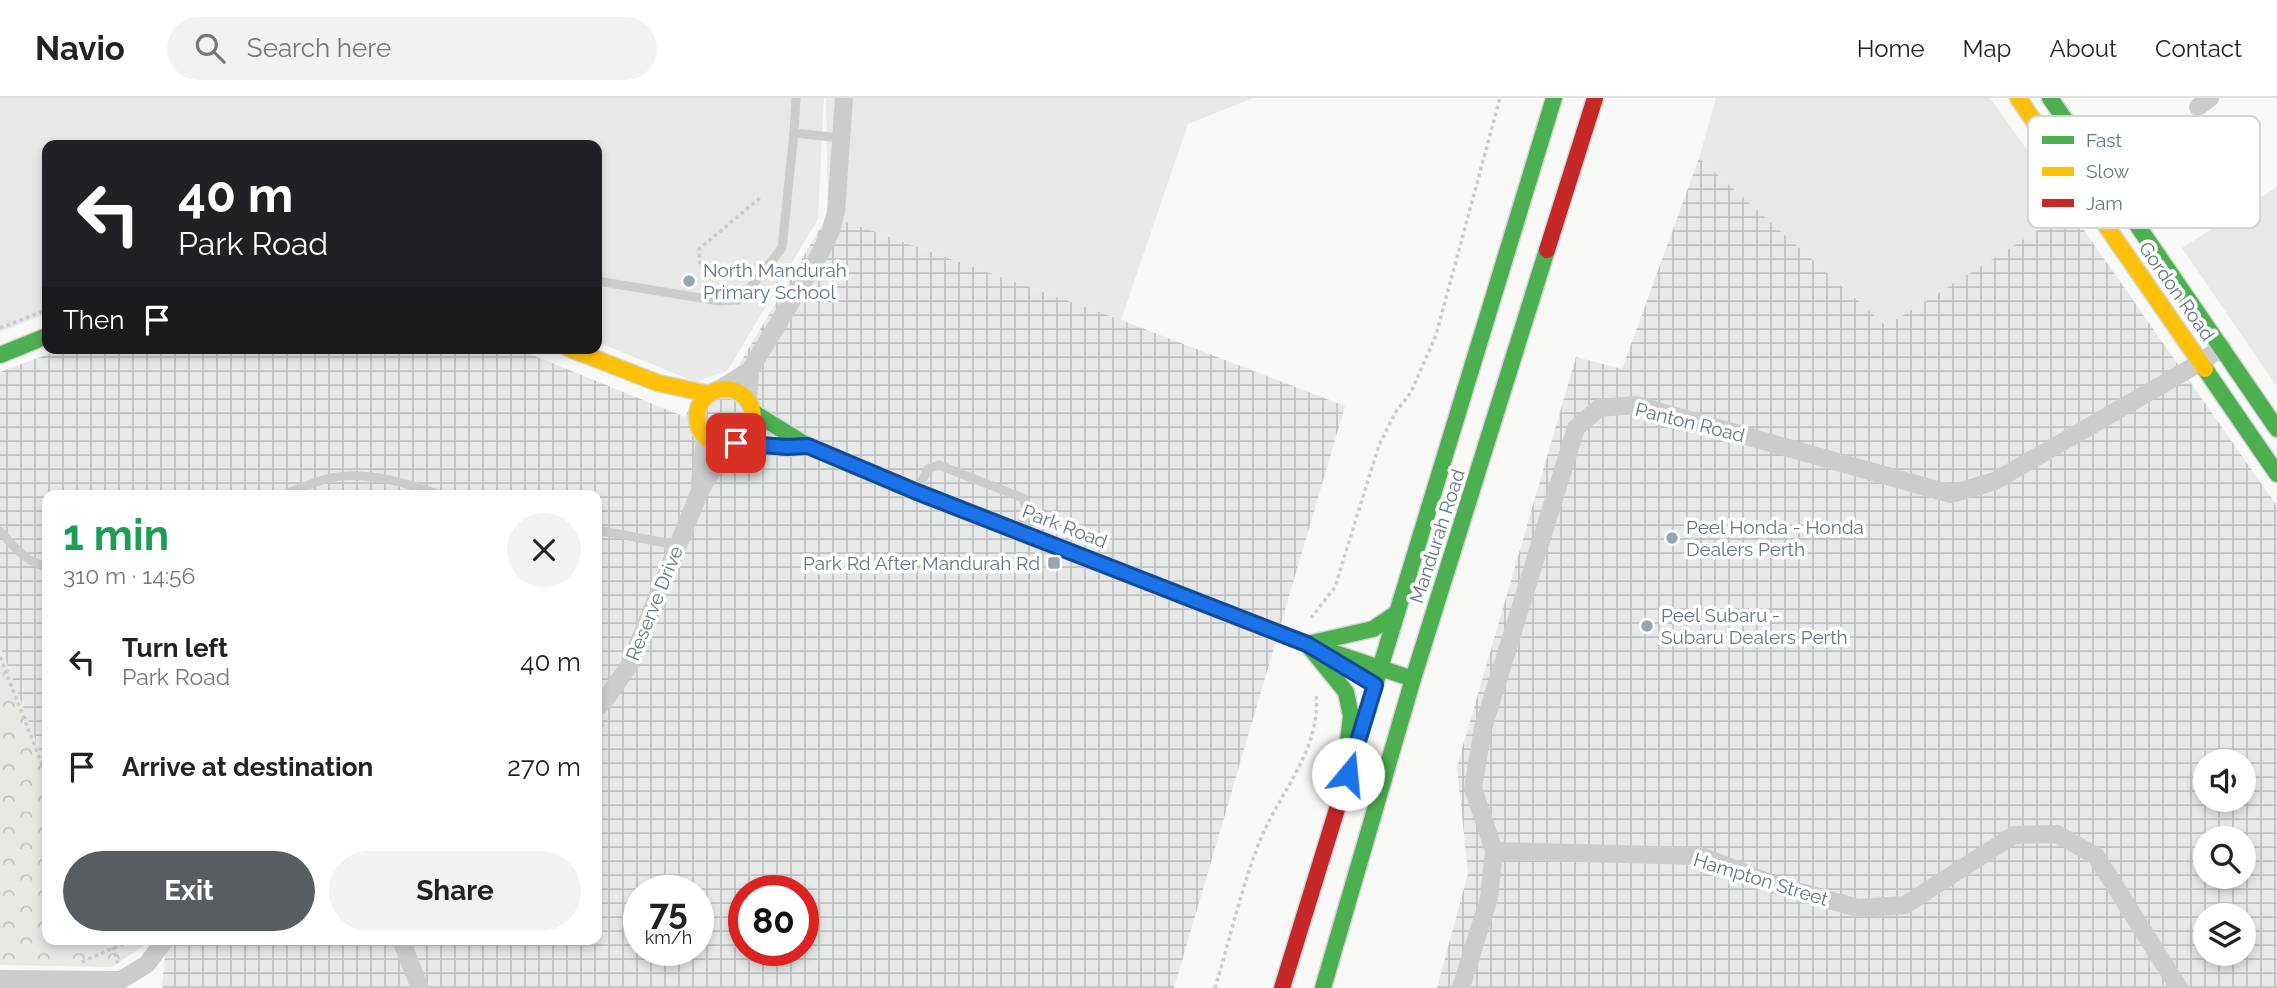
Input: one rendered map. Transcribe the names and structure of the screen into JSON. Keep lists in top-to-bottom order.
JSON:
{
  "streets": {
    "main road": ["Gordon Road", "Park Road", "Mandurah Road"],
    "street": ["Panton Road", "Reserve Drive", "Hampton Street"]
  },
  "crossings": [
    ["Gordon Road", "Panton Road"],
    ["Panton Road", "Hampton Street"],
    ["Park Road", "Mandurah Road"],
    ["Park Road", "Reserve Drive"]
  ],
  "places": {
    "other": ["North Mandurah Primary School", "Peel Honda - Honda Dealers Perth", "Peel Subaru - Subaru Dealers Perth"],
    "transit": ["Park Rd After Mandurah Rd"]
  },
  "legend": ["Fast", "Slow", "Jam"],
  "page": {
    "header": "Navio",
    "search": "Search here",
    "nav": [
      "Home",
      "Map",
      "About",
      "Contact"
    ],
    "turn": ["40 m", "Park Road"],
    "then": "Then",
    "heading": ["1 min", "310 m · 14:56"],
    "list": [
      {
        "name": "Turn left",
        "note": "Park Road",
        "value": "40 m"
      },
      {
        "name": "Arrive at destination",
        "value": "270 m"
      }
    ],
    "buttons": ["Exit", "Share"],
    "speed": "75 km/h",
    "limit": "80"
  }
}
